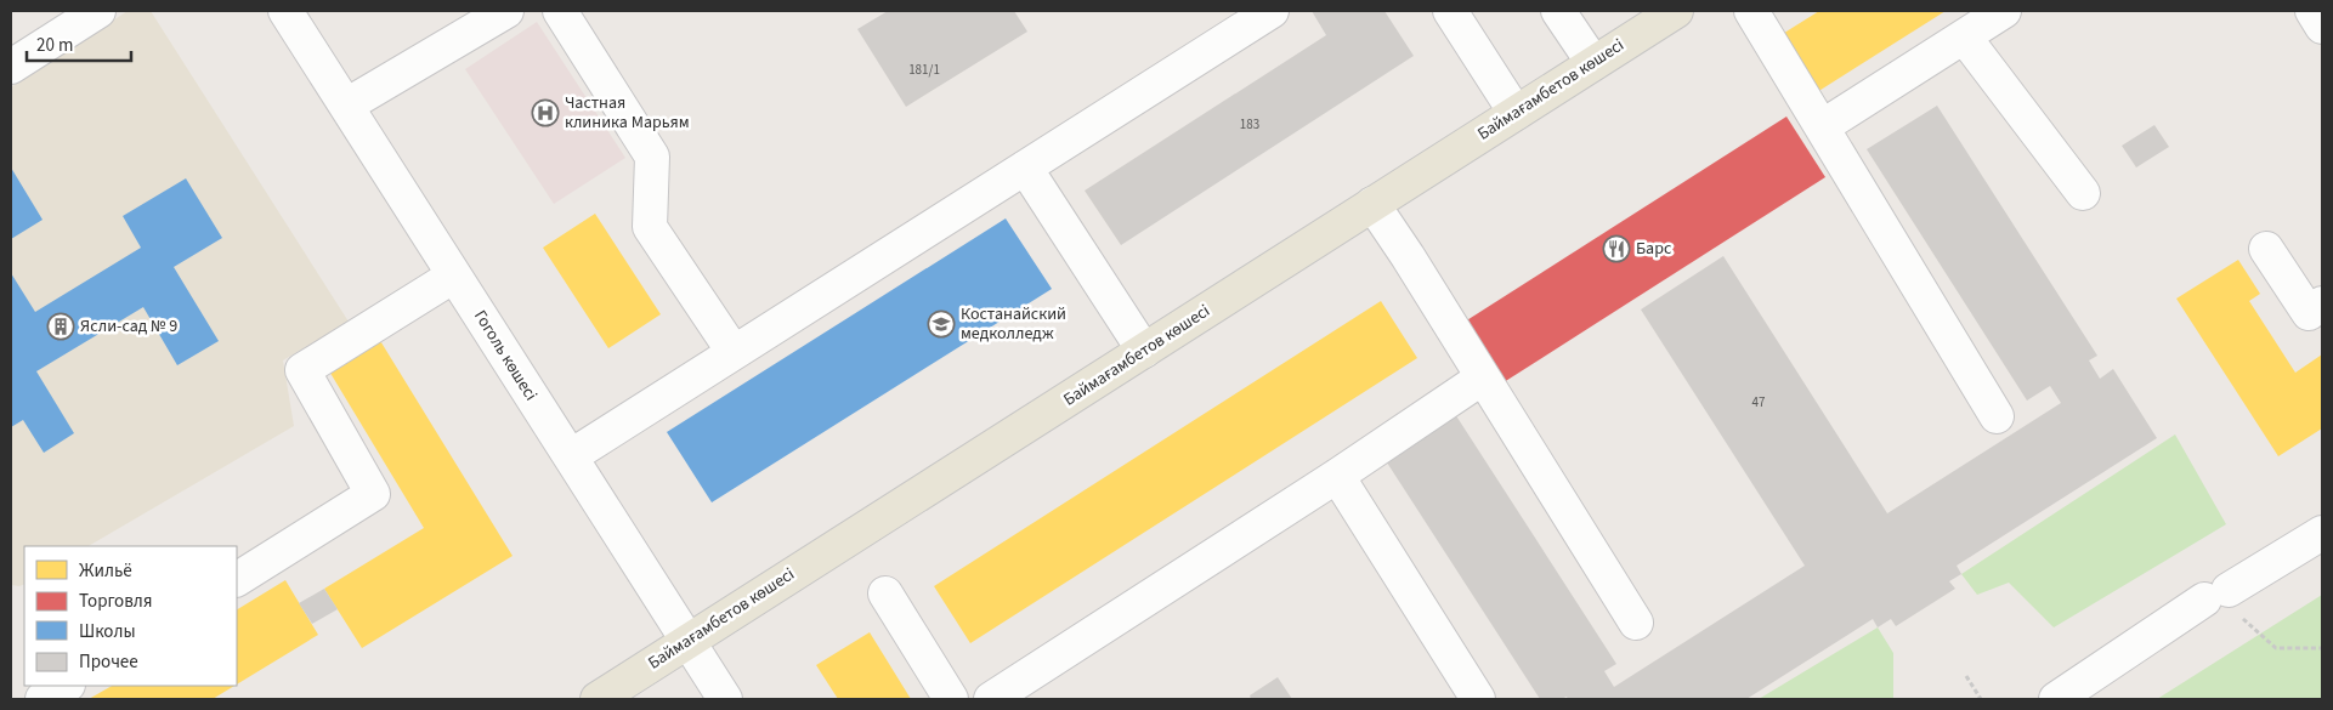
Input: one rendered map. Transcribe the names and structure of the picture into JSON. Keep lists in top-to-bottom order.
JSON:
{
  "streets": {
    "main road": ["Баймағамбетов көшесі"],
    "street": ["Гоголь көшесі"]
  },
  "crossings": [
    ["Баймағамбетов көшесі", "Гоголь көшесі"]
  ],
  "places": {
    "hospital": ["Частная клиника Марьям"],
    "restaurant": ["Барс"],
    "school or university": ["Костанайский медколледж"],
    "building": ["Ясли-сад № 9"]
  },
  "house_numbers": ["181/1", "183", "47"],
  "legend": [
    "Жильё",
    "Торговля",
    "Школы",
    "Прочее"
  ],
  "scale_bar": "20 m"
}
